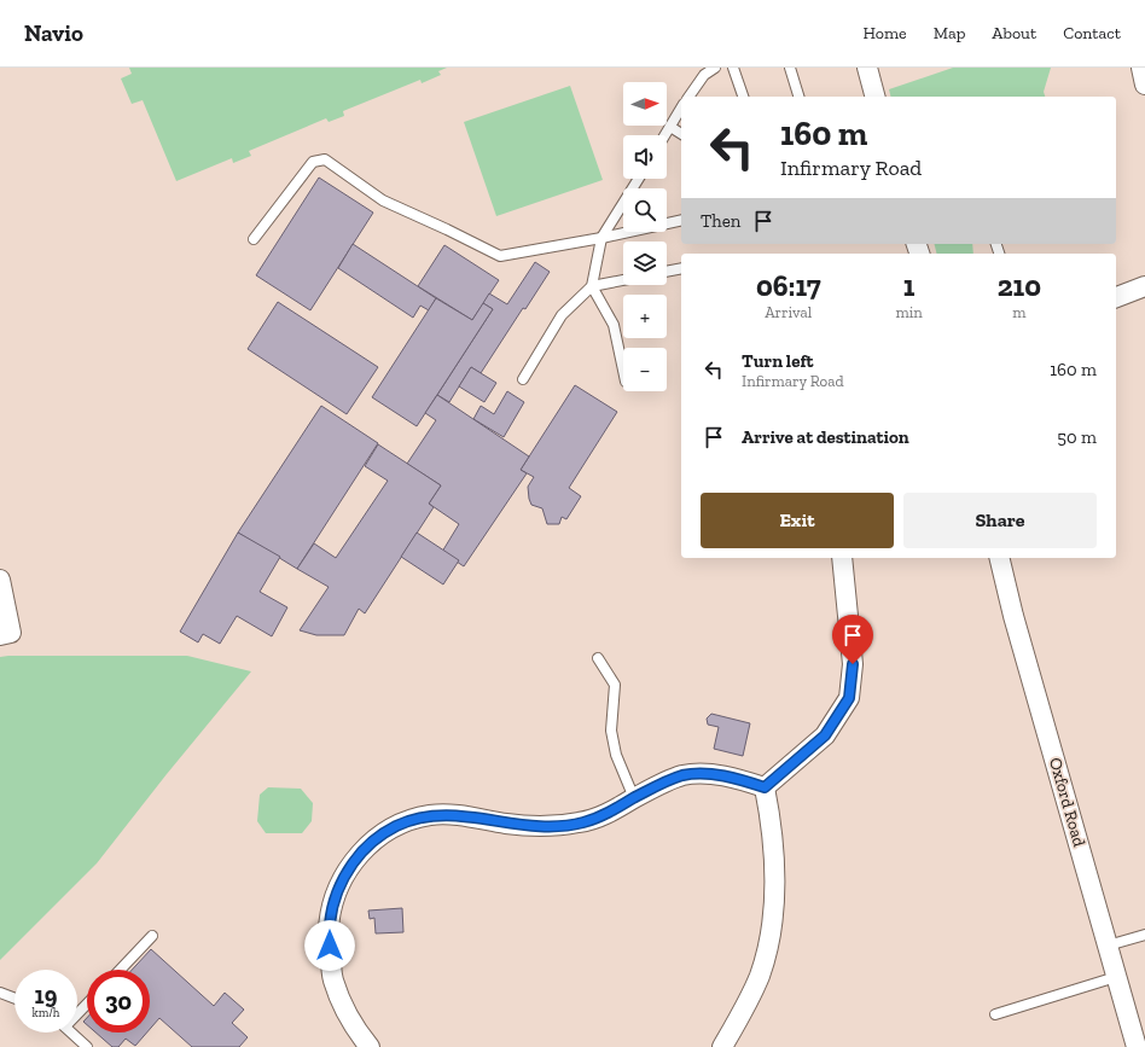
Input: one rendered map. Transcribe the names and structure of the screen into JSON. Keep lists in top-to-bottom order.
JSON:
{
  "streets": {
    "street": ["Oxford Road"]
  },
  "north": "right",
  "page": {
    "header": "Navio",
    "nav": [
      "Home",
      "Map",
      "About",
      "Contact"
    ],
    "map_buttons": ["+", "−"],
    "turn": ["160 m", "Infirmary Road"],
    "then": "Then",
    "eta": [
      "06:17",
      "Arrival",
      "1",
      "min",
      "210",
      "m"
    ],
    "list": [
      {
        "name": "Turn left",
        "note": "Infirmary Road",
        "value": "160 m"
      },
      {
        "name": "Arrive at destination",
        "value": "50 m"
      }
    ],
    "buttons": ["Exit", "Share"],
    "speed": "19 km/h",
    "limit": "30"
  }
}
